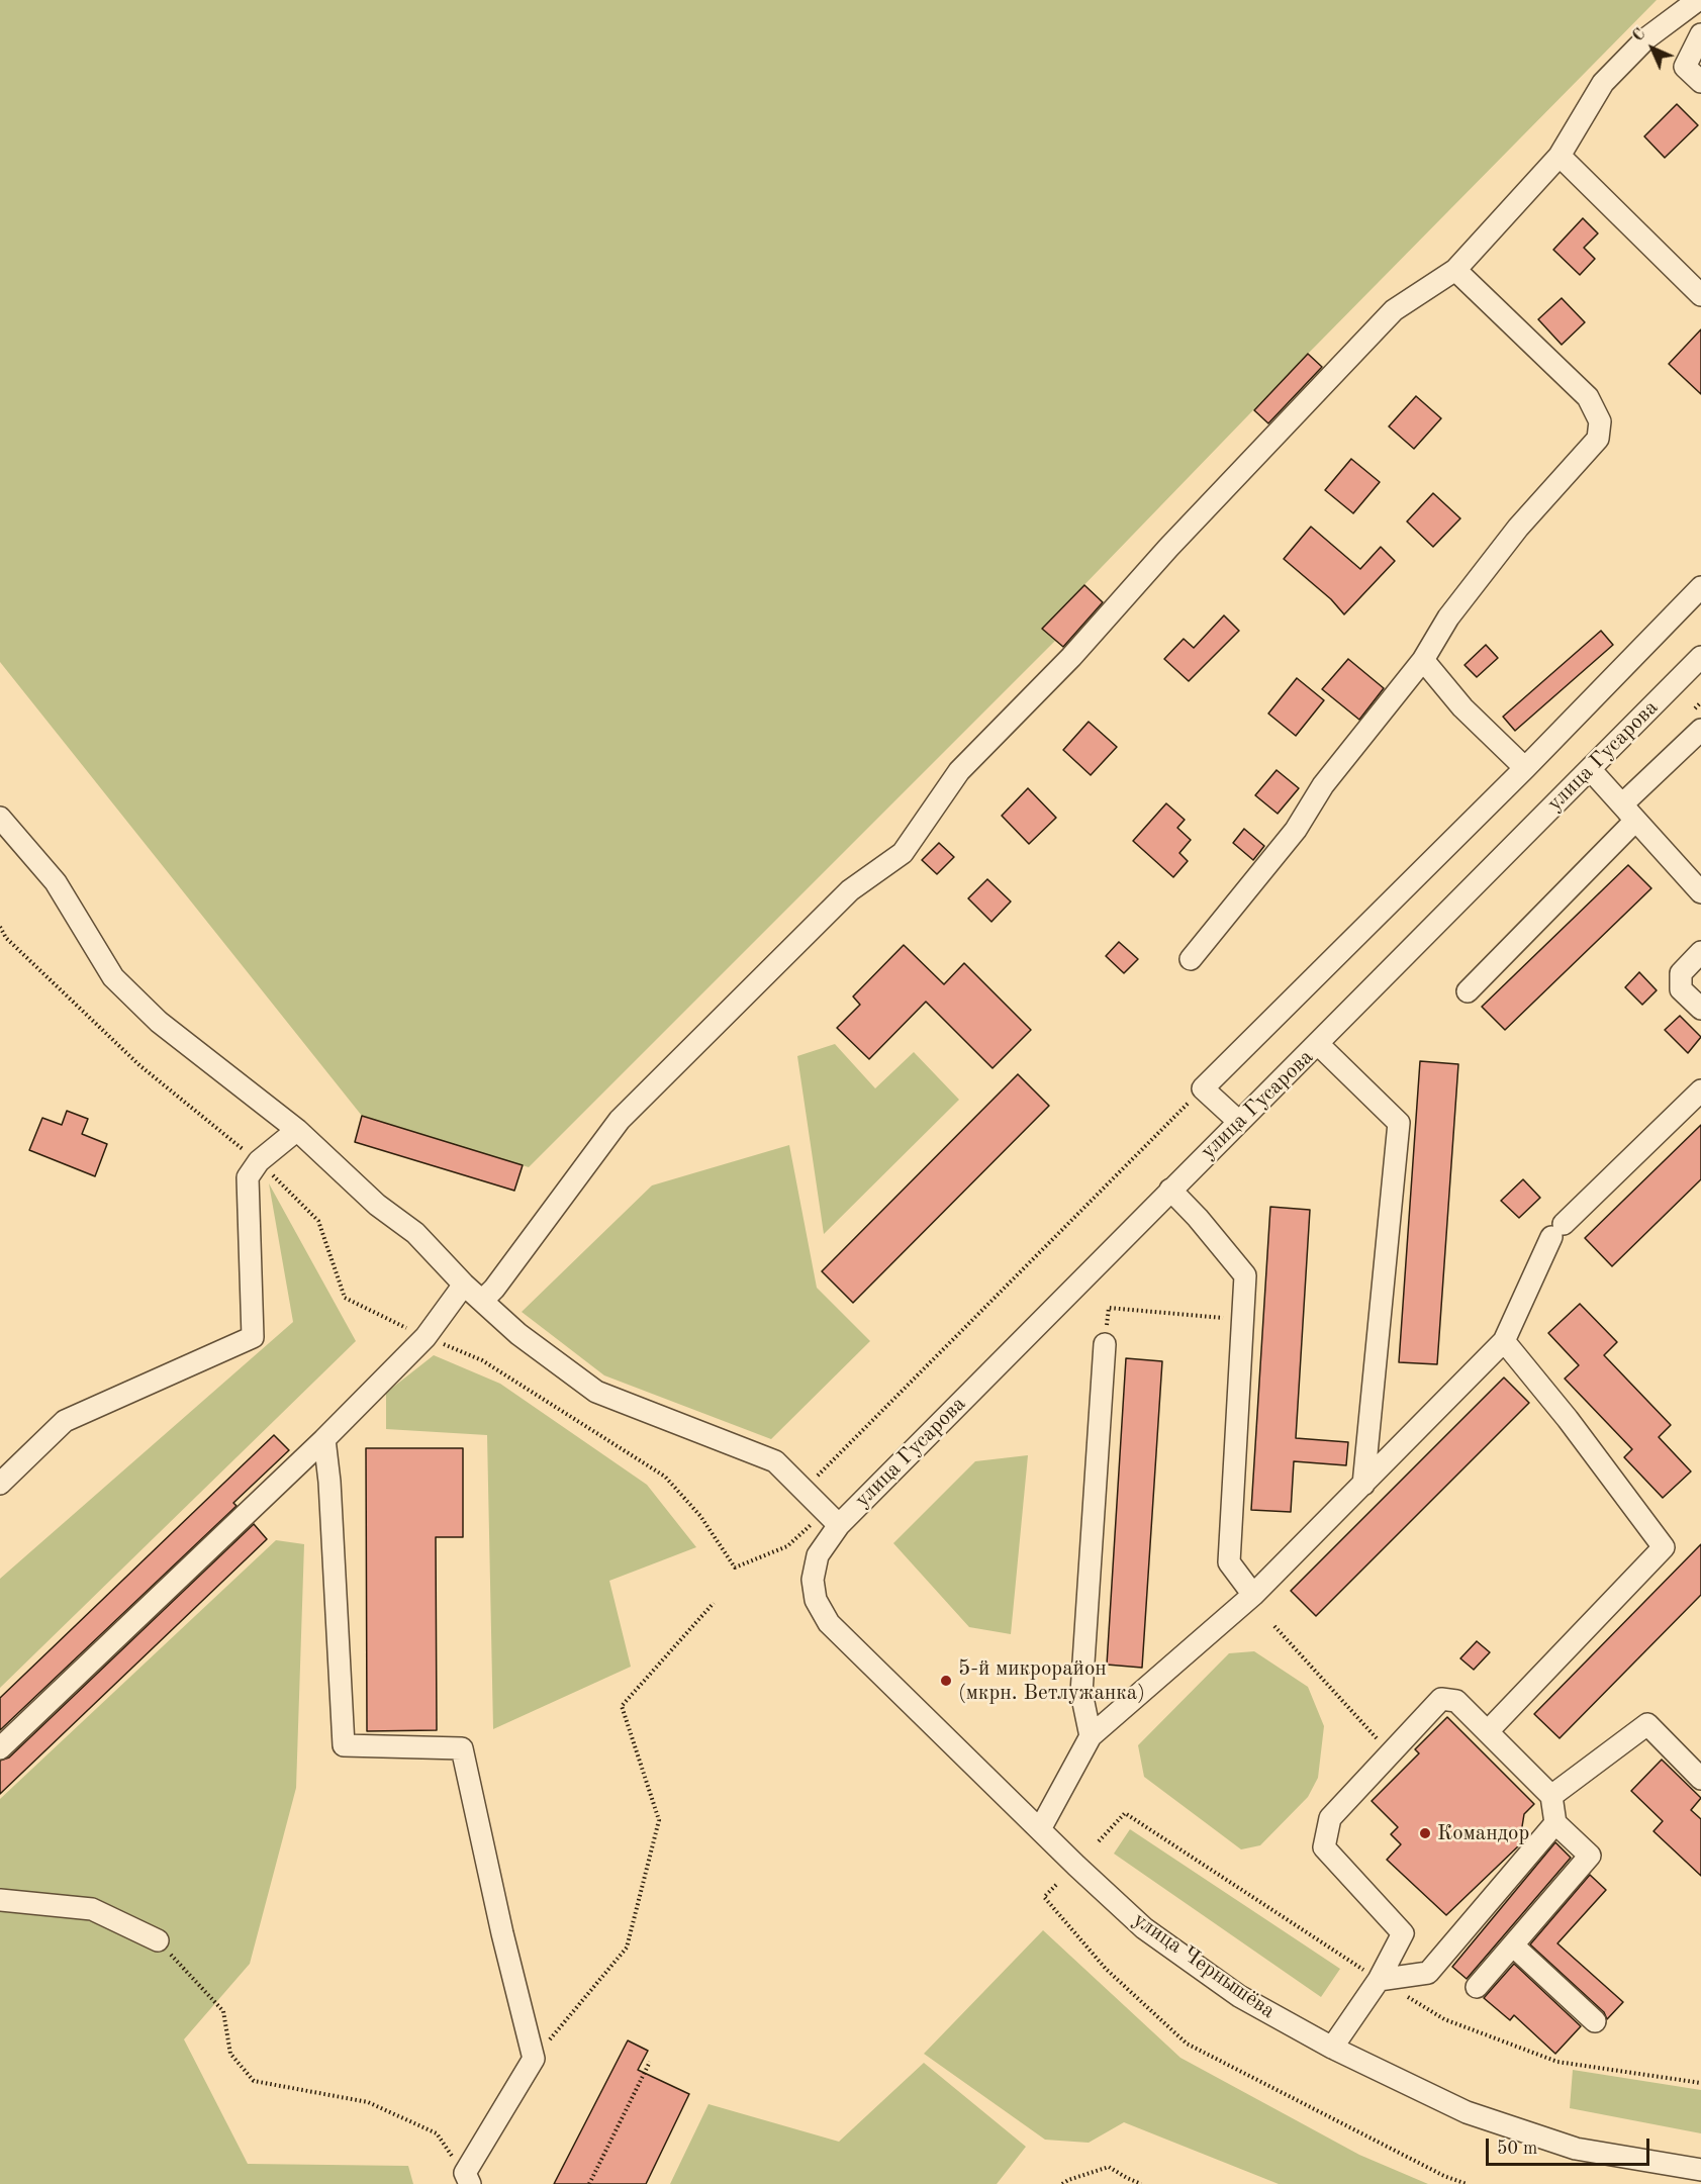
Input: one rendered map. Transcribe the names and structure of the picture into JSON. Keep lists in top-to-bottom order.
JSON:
{
  "streets": {
    "street": ["улица Гусарова", "улица Чернышёва"]
  },
  "crossings": [
    ["улица Гусарова", "улица Чернышёва"]
  ],
  "places": ["5-й микрорайон (мкрн. Ветлужанка)", "Командор"],
  "scale_bar": "50 m",
  "north": "top left"
}
